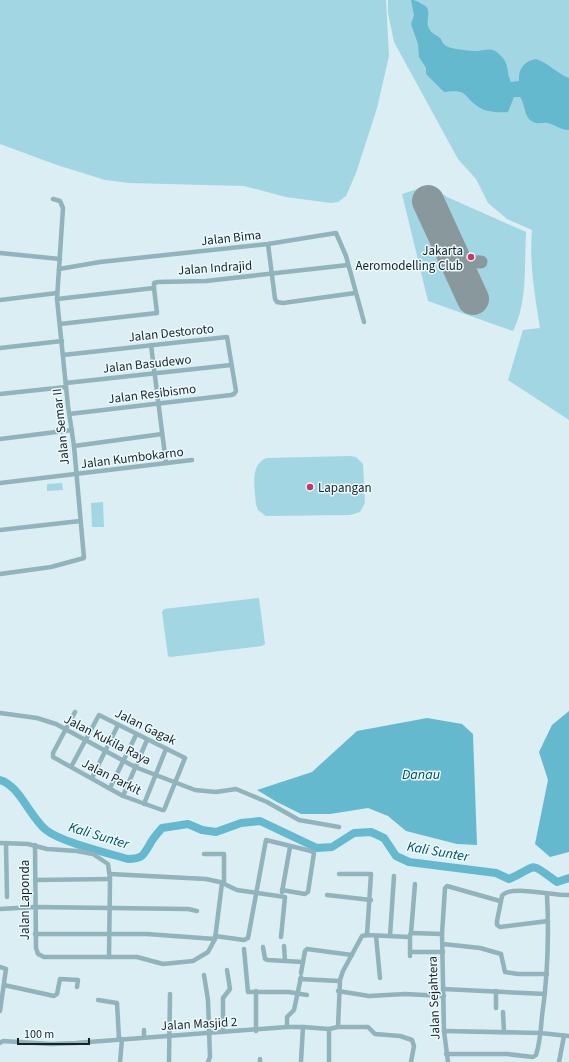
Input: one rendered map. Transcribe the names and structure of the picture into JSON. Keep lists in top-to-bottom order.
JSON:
{
  "streets": {
    "street": [
      "Jalan Bima",
      "Jalan Indrajid",
      "Jalan Destoroto",
      "Jalan Basudewo",
      "Jalan Resibismo",
      "Jalan Semar II",
      "Jalan Kumbokarno",
      "Jalan Gagak",
      "Jalan Kukila Raya",
      "Jalan Parkit",
      "Jalan Laponda",
      "Jalan Sejahtera",
      "Jalan Masjid 2"
    ]
  },
  "crossings": [
    ["Jalan Bima", "Jalan Indrajid"],
    ["Jalan Indrajid", "Jalan Semar II"],
    ["Jalan Destoroto", "Jalan Basudewo"],
    ["Jalan Destoroto", "Jalan Resibismo"],
    ["Jalan Destoroto", "Jalan Semar II"],
    ["Jalan Basudewo", "Jalan Semar II"],
    ["Jalan Resibismo", "Jalan Semar II"],
    ["Jalan Semar II", "Jalan Kumbokarno"],
    ["Jalan Gagak", "Jalan Kukila Raya"],
    ["Jalan Gagak", "Jalan Parkit"],
    ["Jalan Kukila Raya", "Jalan Parkit"]
  ],
  "water": ["Danau", "Kali Sunter"],
  "places": ["Jakarta Aeromodelling Club", "Lapangan"],
  "scale_bar": "100 m"
}
